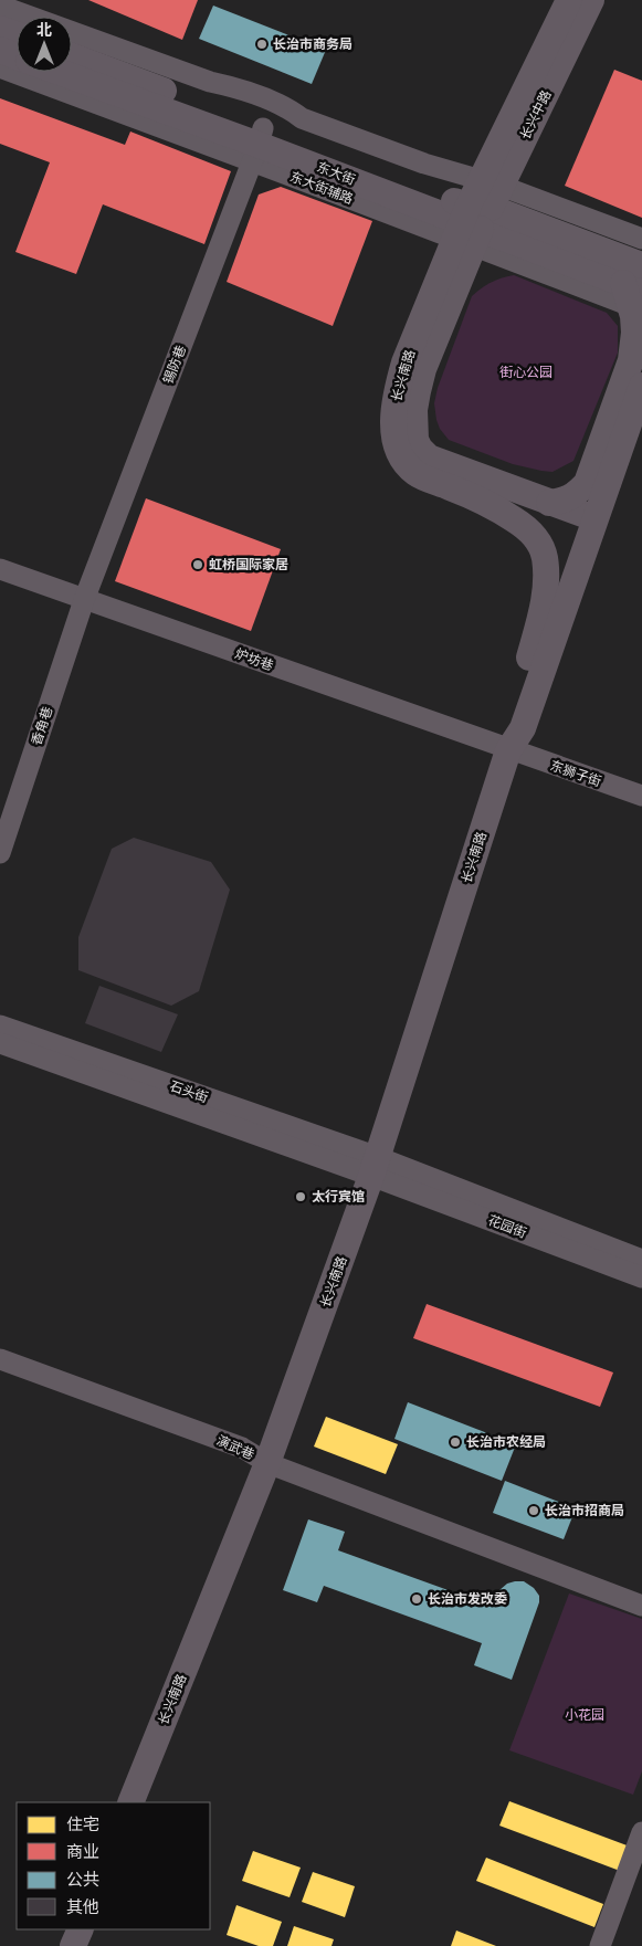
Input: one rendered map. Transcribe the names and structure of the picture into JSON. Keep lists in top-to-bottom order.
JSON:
{
  "streets": {
    "main road": ["长兴中路", "东大街", "长兴南路"],
    "street": [
      "东大街辅路",
      "锡防巷",
      "炉坊巷",
      "香角巷",
      "东狮子街",
      "石头街",
      "花园街",
      "演武巷"
    ]
  },
  "crossings": [
    ["长兴中路", "东大街"],
    ["长兴中路", "东大街辅路"],
    ["长兴中路", "长兴南路"],
    ["东大街", "东大街辅路"],
    ["东大街", "锡防巷"],
    ["东大街", "长兴南路"],
    ["东大街辅路", "锡防巷"],
    ["东大街辅路", "长兴南路"],
    ["锡防巷", "炉坊巷"],
    ["锡防巷", "香角巷"],
    ["长兴南路", "炉坊巷"],
    ["长兴南路", "东狮子街"],
    ["长兴南路", "石头街"],
    ["长兴南路", "花园街"],
    ["长兴南路", "演武巷"],
    ["炉坊巷", "香角巷"],
    ["炉坊巷", "东狮子街"],
    ["石头街", "花园街"]
  ],
  "parks": ["街心公园", "小花园"],
  "places": [
    "长治市商务局",
    "虹桥国际家居",
    "太行宾馆",
    "长治市农经局",
    "长治市招商局",
    "长治市发改委"
  ],
  "legend": [
    "住宅",
    "商业",
    "公共",
    "其他"
  ],
  "north": "top"
}
